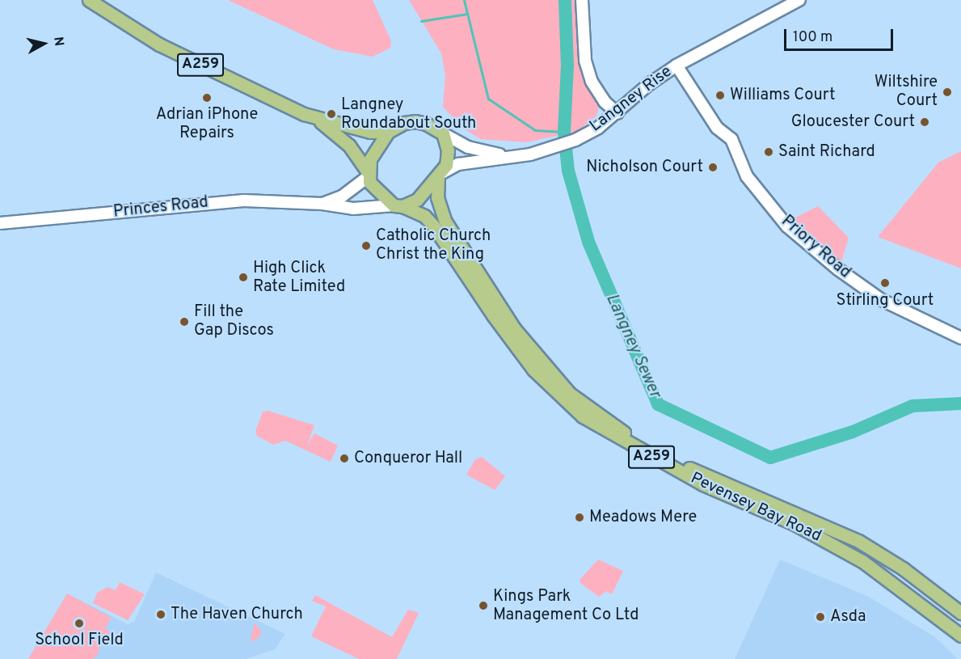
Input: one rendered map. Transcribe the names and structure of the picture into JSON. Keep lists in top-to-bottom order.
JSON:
{
  "streets": {
    "main road": ["A259", "Pevensey Bay Road"],
    "street": ["Langney Rise", "Princes Road", "Priory Road"]
  },
  "crossings": [
    ["A259", "Langney Rise"],
    ["A259", "Princes Road"],
    ["A259", "Pevensey Bay Road"],
    ["Langney Rise", "Princes Road"],
    ["Langney Rise", "Priory Road"],
    ["Langney Rise", "Pevensey Bay Road"],
    ["Princes Road", "Pevensey Bay Road"]
  ],
  "water": ["Langney Sewer"],
  "places": [
    "Wiltshire Court",
    "Williams Court",
    "Adrian iPhone Repairs",
    "Langney Roundabout South",
    "Gloucester Court",
    "Saint Richard",
    "Nicholson Court",
    "Catholic Church Christ the King",
    "High Click Rate Limited",
    "Stirling Court",
    "Fill the Gap Discos",
    "Conqueror Hall",
    "Meadows Mere",
    "Kings Park Management Co Ltd",
    "The Haven Church",
    "Asda",
    "School Field"
  ],
  "scale_bar": "100 m",
  "north": "right"
}
